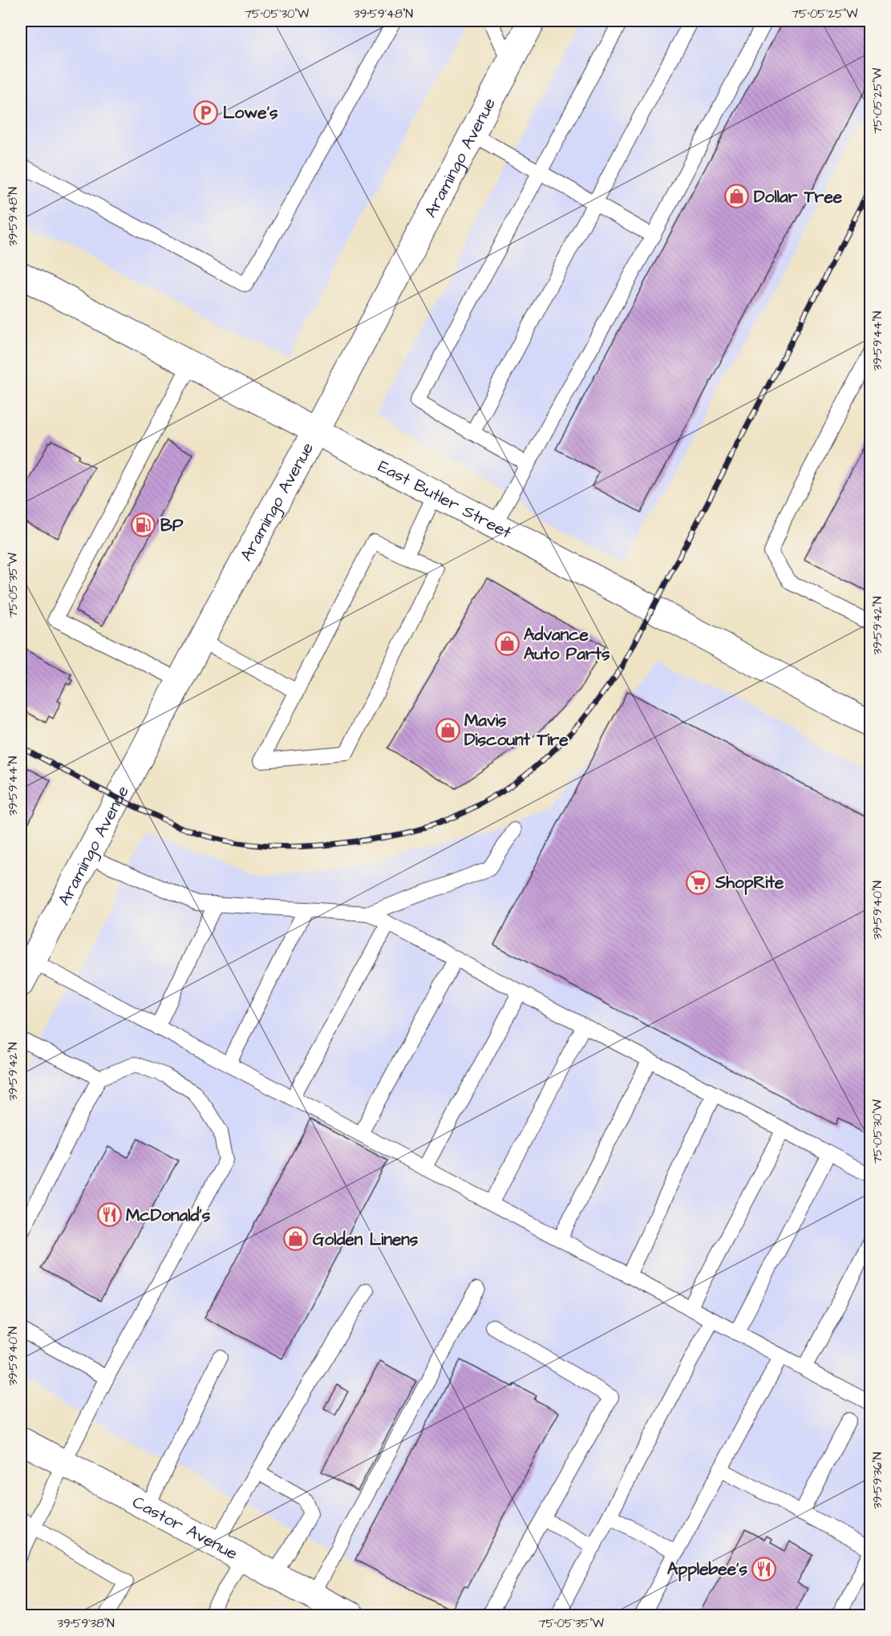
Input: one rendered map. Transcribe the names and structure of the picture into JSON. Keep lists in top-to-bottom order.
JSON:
{
  "streets": {
    "main road": ["Aramingo Avenue", "East Butler Street", "Castor Avenue"]
  },
  "crossings": [
    ["Aramingo Avenue", "East Butler Street"]
  ],
  "places": {
    "parking": ["Lowe's"],
    "shop": [
      "Dollar Tree",
      "Advance Auto Parts",
      "Mavis Discount Tire",
      "Golden Linens"
    ],
    "fuel station": ["BP"],
    "supermarket": ["ShopRite"],
    "restaurant": ["McDonald's", "Applebee's"]
  },
  "coordinates": [
    "75°05'30\"W",
    "39°59'48\"N",
    "75°05'25\"W",
    "39°59'44\"N",
    "75°05'35\"W",
    "39°59'42\"N",
    "39°59'40\"N",
    "39°59'36\"N",
    "39°59'38\"N"
  ]
}
